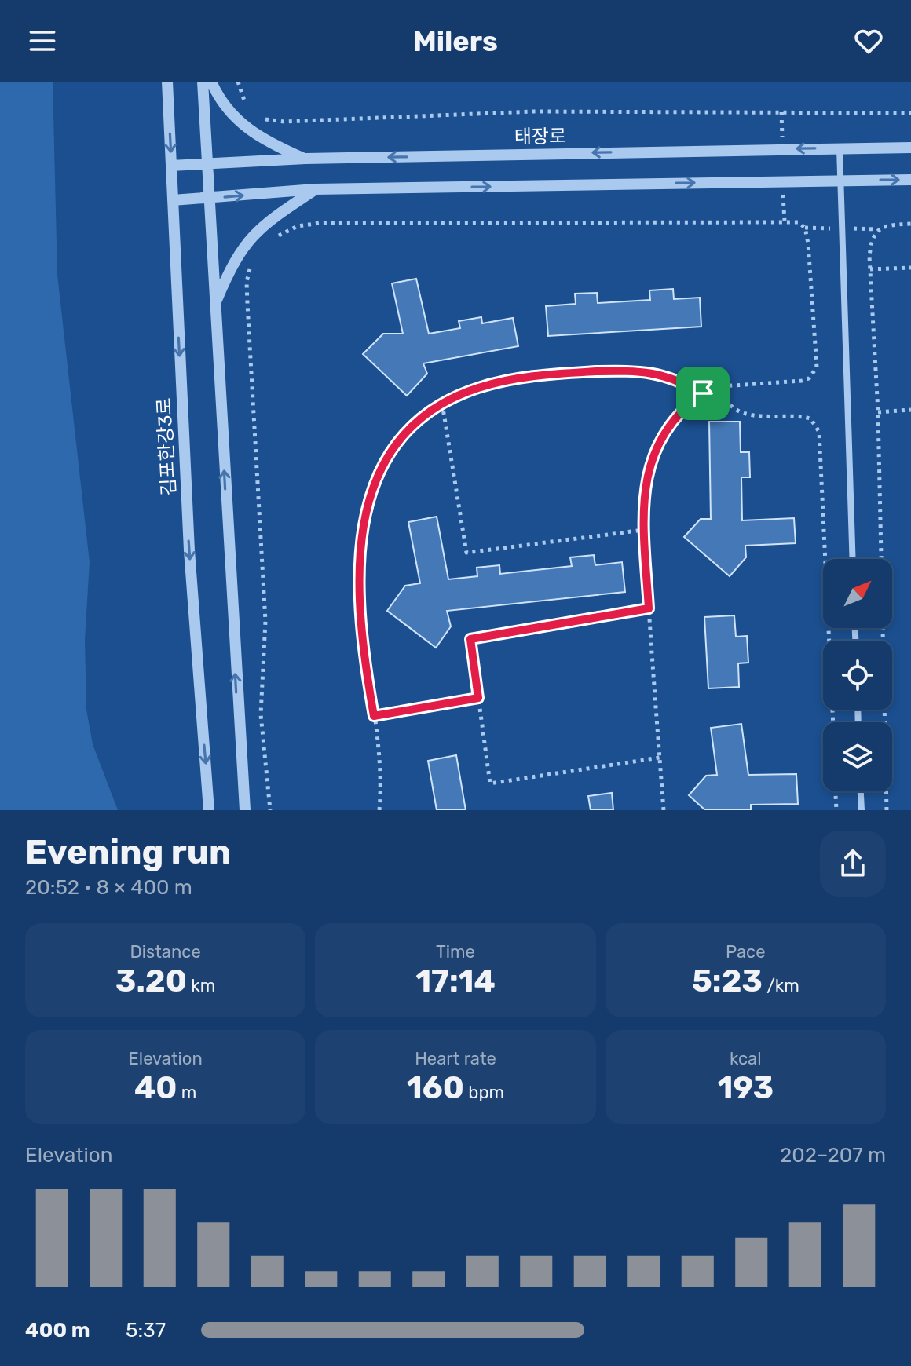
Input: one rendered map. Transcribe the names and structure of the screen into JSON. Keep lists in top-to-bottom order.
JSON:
{
  "streets": {
    "street": ["태장로", "김포한강3로"]
  },
  "crossings": [
    ["태장로", "김포한강3로"]
  ],
  "north": "top right",
  "page": {
    "header": "Milers",
    "heading": ["Evening run", "20:52 · 8 × 400 m"],
    "stats": [
      ["Distance", "3.20 km"],
      ["Time", "17:14"],
      ["Pace", "5:23 /km"],
      ["Elevation", "40 m"],
      ["Heart rate", "160 bpm"],
      ["kcal", "193"]
    ],
    "chart": ["Elevation", "202–207 m"],
    "list": [
      {
        "name": "400 m",
        "note": "5:37"
      }
    ]
  }
}
